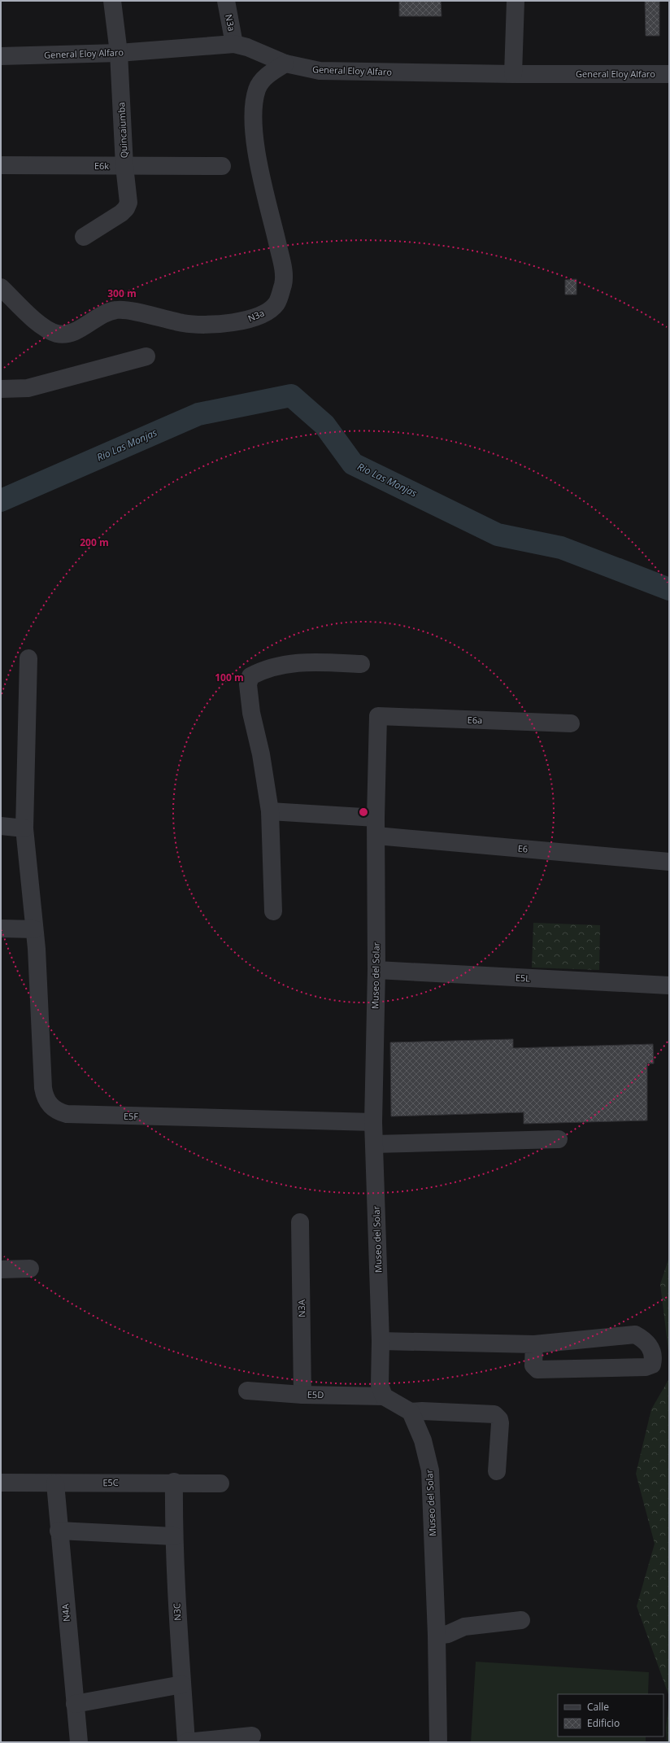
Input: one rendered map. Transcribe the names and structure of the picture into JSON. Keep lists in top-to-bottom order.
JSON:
{
  "streets": {
    "street": [
      "N3a",
      "General Eloy Alfaro",
      "Quincaiumba",
      "E6k",
      "E6a",
      "E6",
      "Museo del Solar",
      "E5L",
      "E5F",
      "N3A",
      "E5D",
      "E5C",
      "N3C",
      "N4A"
    ]
  },
  "crossings": [
    ["N3a", "General Eloy Alfaro"],
    ["General Eloy Alfaro", "Quincaiumba"],
    ["Quincaiumba", "E6k"],
    ["E6a", "Museo del Solar"],
    ["E6", "Museo del Solar"],
    ["Museo del Solar", "E5L"],
    ["Museo del Solar", "E5F"],
    ["Museo del Solar", "E5D"],
    ["N3A", "E5D"],
    ["E5C", "N3C"],
    ["E5C", "N4A"]
  ],
  "water": ["Rio Las Monjas"],
  "legend": ["Calle", "Edificio"],
  "rings": ["300 m", "200 m", "100 m"]
}
